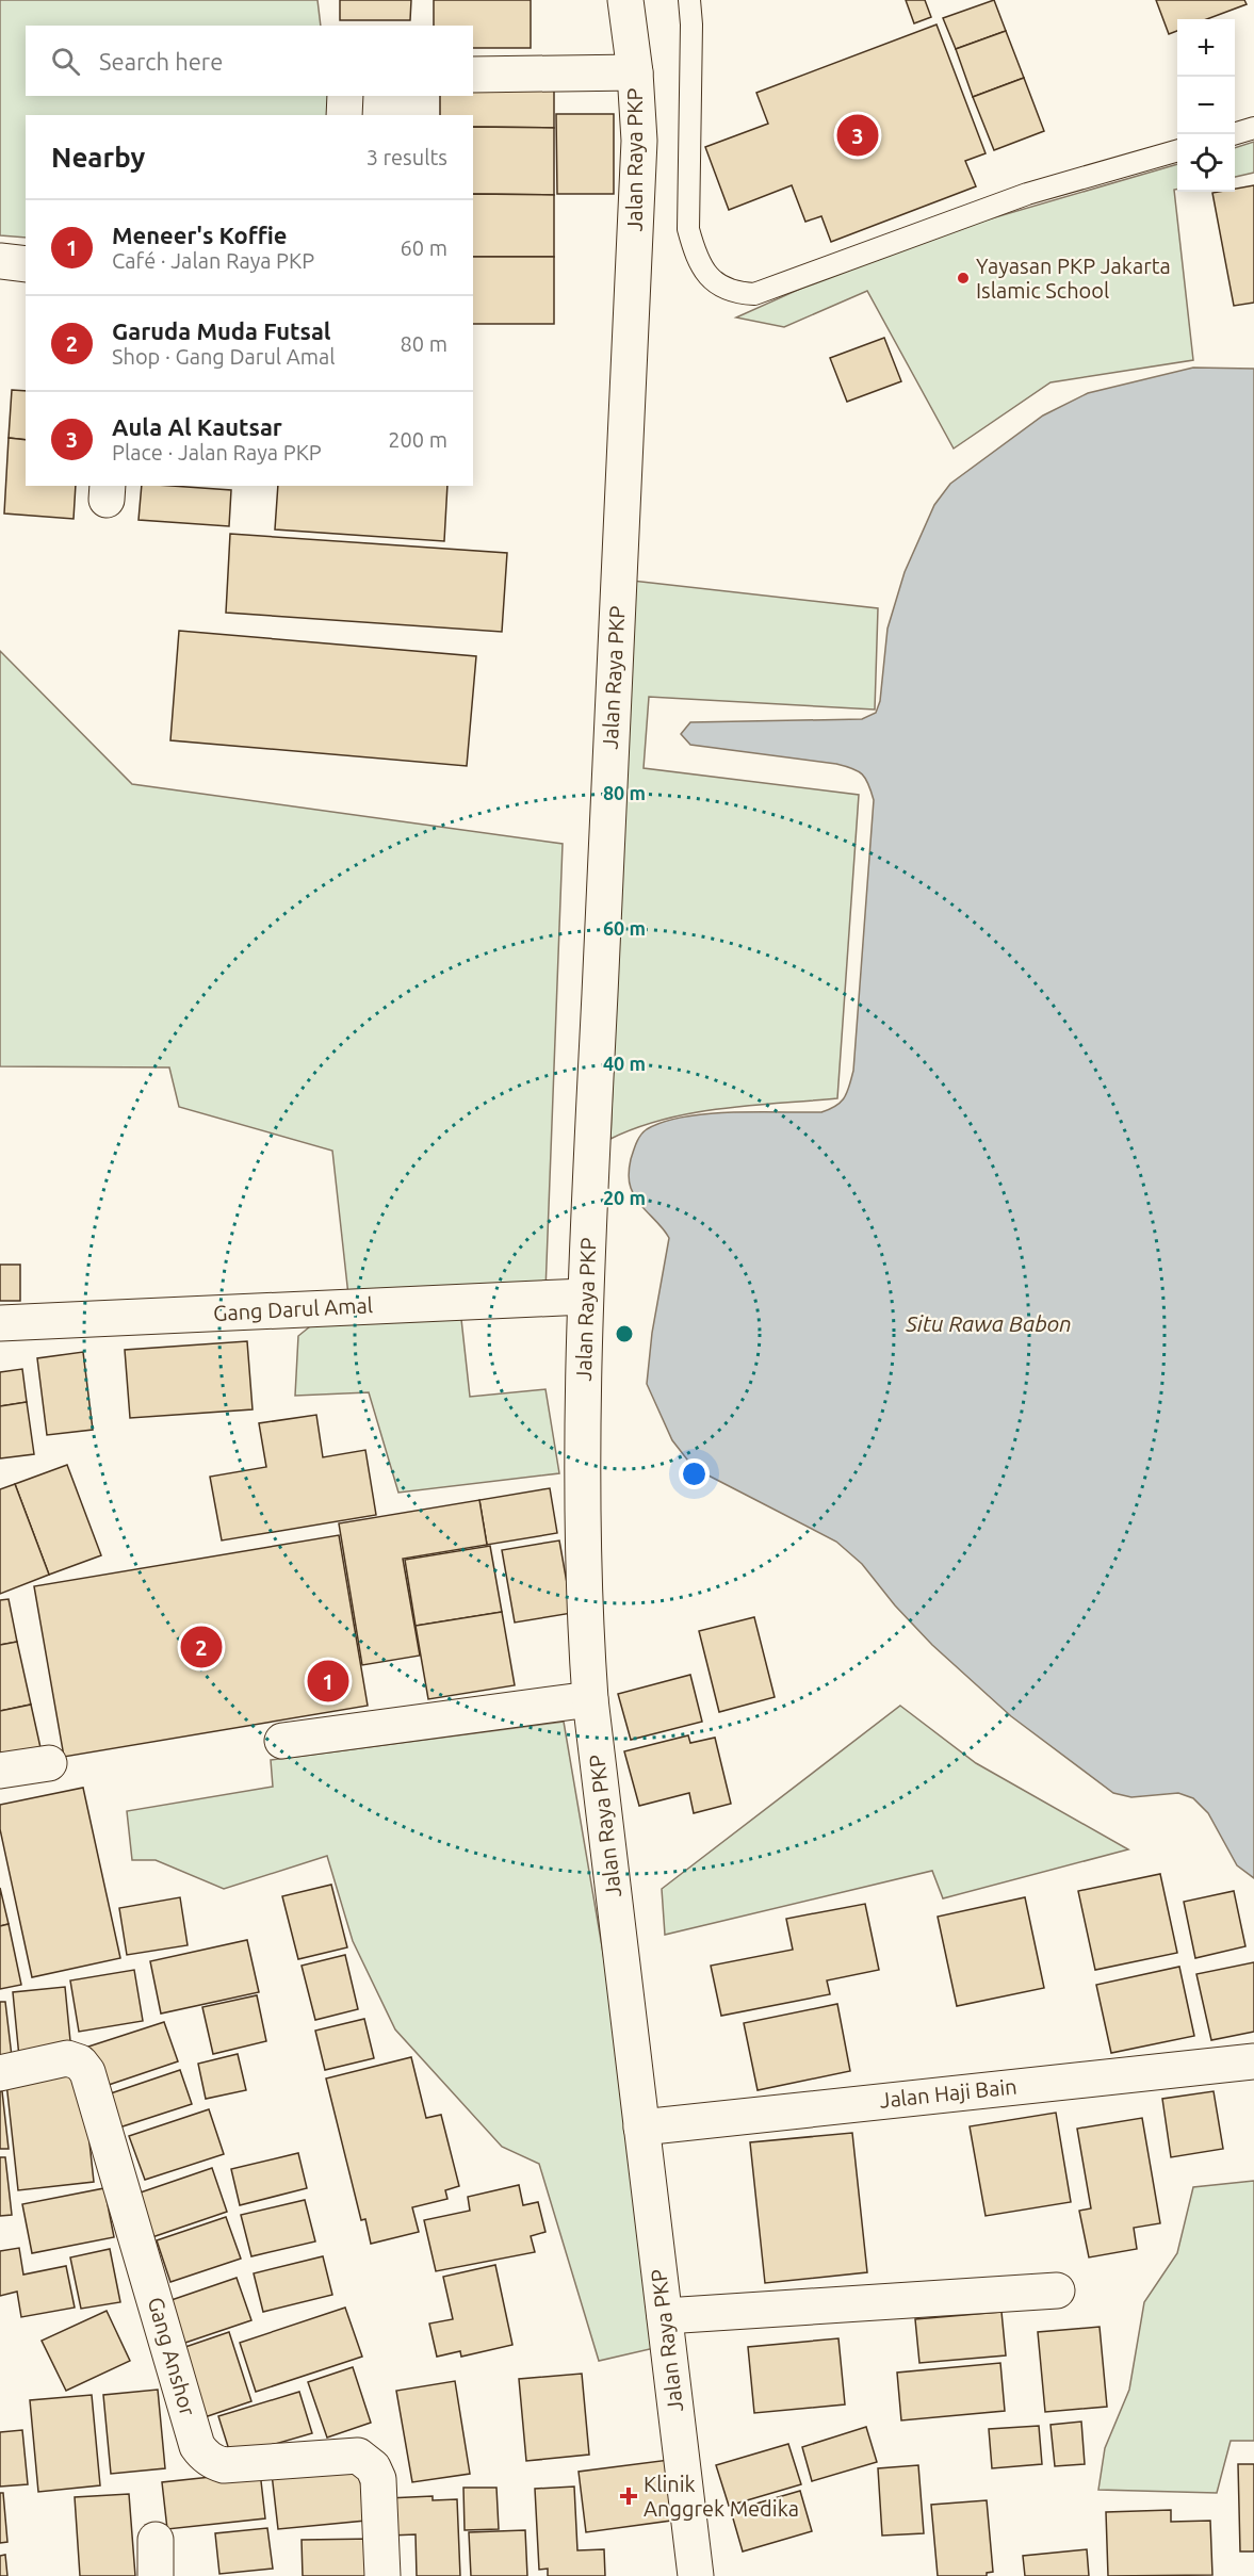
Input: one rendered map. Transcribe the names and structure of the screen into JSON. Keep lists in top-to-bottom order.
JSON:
{
  "streets": {
    "street": [
      "Jalan Raya PKP",
      "Gang Darul Amal",
      "Jalan Haji Bain",
      "Gang Anshor"
    ]
  },
  "crossings": [
    ["Jalan Raya PKP", "Gang Darul Amal"],
    ["Jalan Raya PKP", "Jalan Haji Bain"]
  ],
  "water": ["Situ Rawa Babon"],
  "places": {
    "other": ["Yayasan PKP Jakarta Islamic School"],
    "health": ["Klinik Anggrek Medika"]
  },
  "page": {
    "map_buttons": ["+", "−"],
    "search": "Search here",
    "pins": ["3", "2", "1"],
    "heading": ["Nearby", "3 results"],
    "list": [
      {
        "mark": "1",
        "name": "Meneer's Koffie",
        "note": "Café · Jalan Raya PKP",
        "value": "60 m"
      },
      {
        "mark": "2",
        "name": "Garuda Muda Futsal",
        "note": "Shop · Gang Darul Amal",
        "value": "80 m"
      },
      {
        "mark": "3",
        "name": "Aula Al Kautsar",
        "note": "Place · Jalan Raya PKP",
        "value": "200 m"
      }
    ]
  },
  "rings": [
    "80 m",
    "60 m",
    "40 m",
    "20 m"
  ]
}
